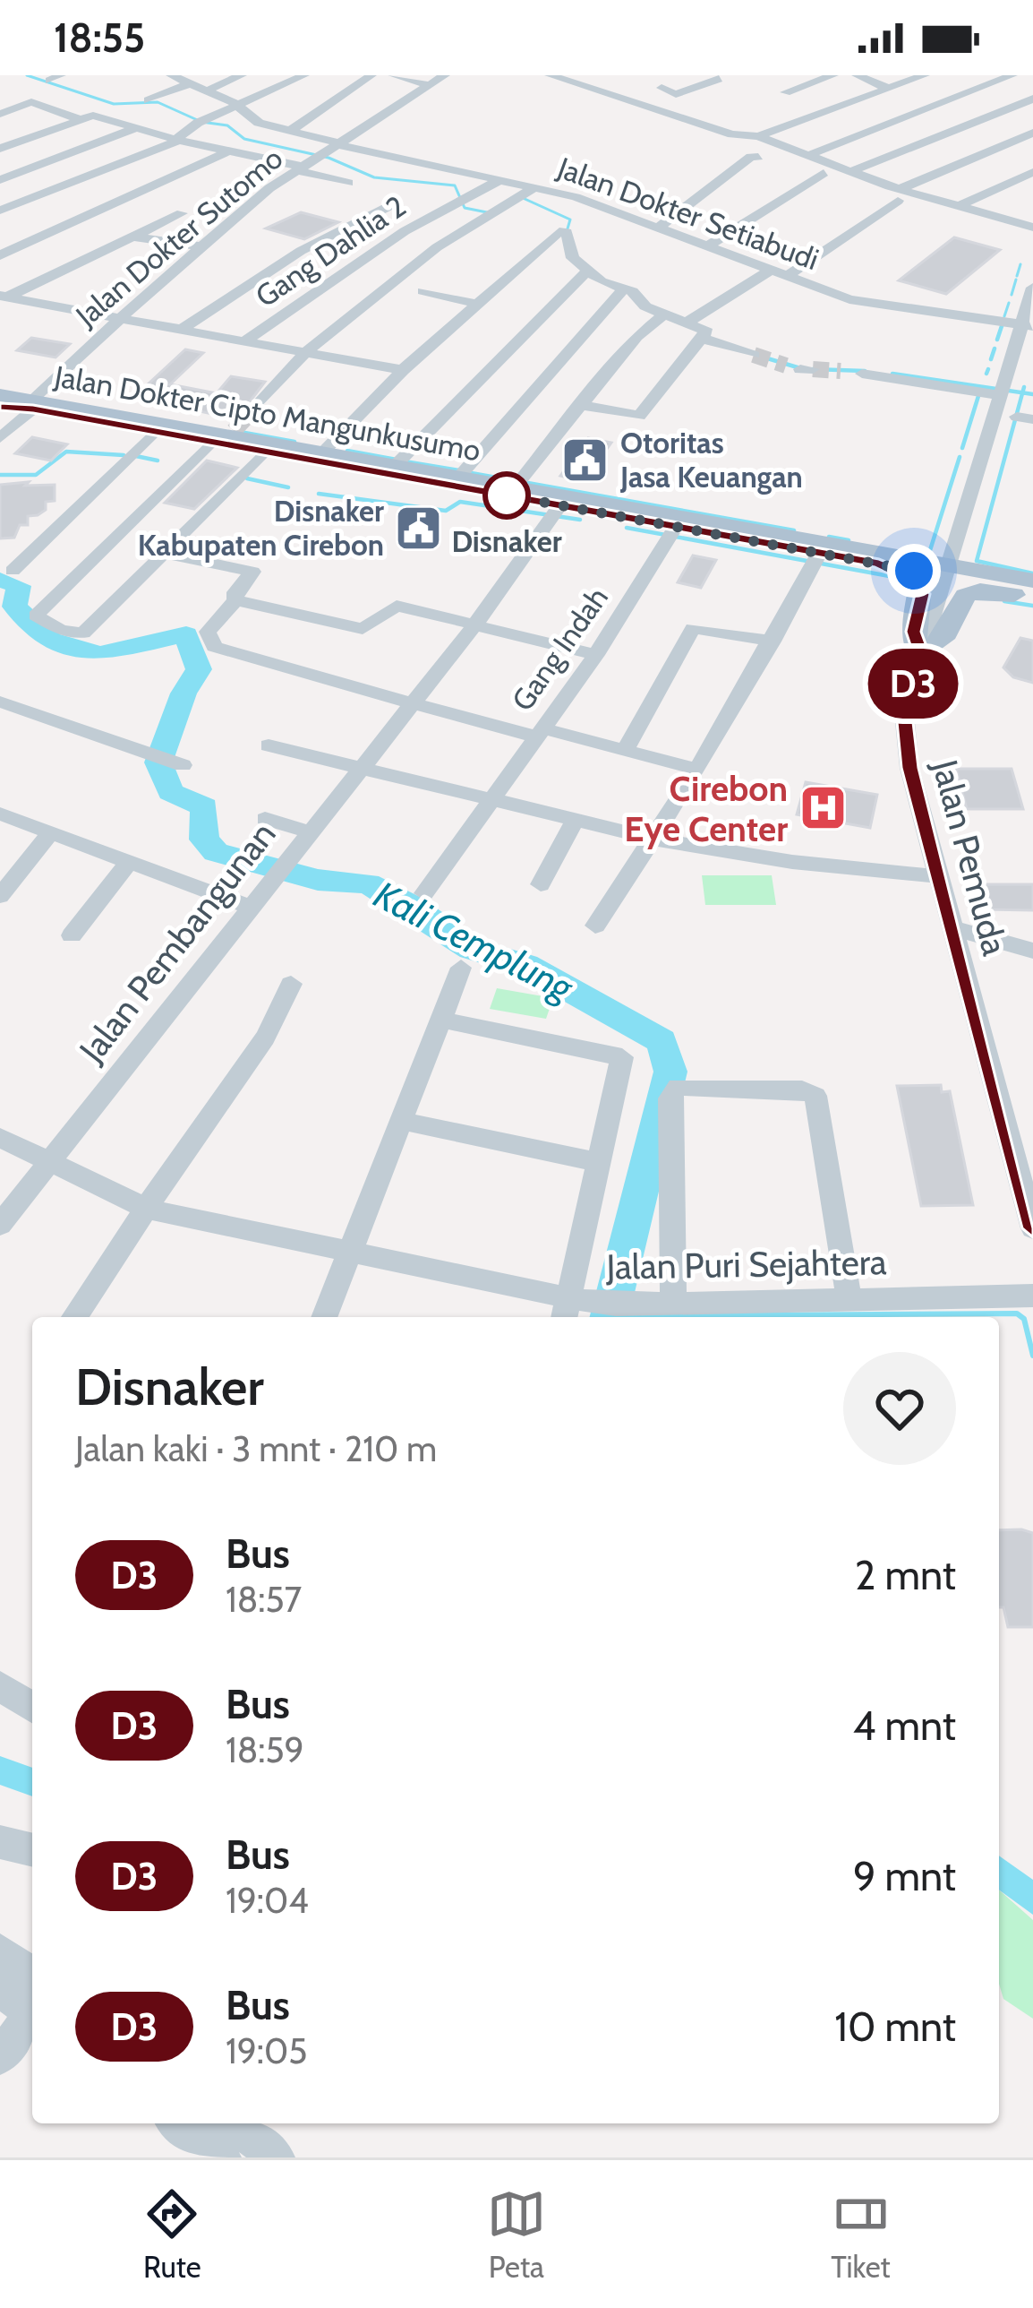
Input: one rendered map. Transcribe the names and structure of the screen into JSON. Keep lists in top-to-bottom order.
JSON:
{
  "streets": {
    "main road": ["Jalan Dokter Cipto Mangunkusumo"],
    "street": [
      "Jalan Dokter Setiabudi",
      "Jalan Dokter Sutomo",
      "Gang Dahlia 2",
      "Gang Indah",
      "Jalan Pemuda",
      "Jalan Pembangunan",
      "Jalan Puri Sejahtera"
    ]
  },
  "crossings": [
    ["Jalan Dokter Setiabudi", "Jalan Dokter Sutomo"],
    ["Jalan Dokter Setiabudi", "Gang Dahlia 2"],
    ["Jalan Dokter Setiabudi", "Jalan Pemuda"],
    ["Jalan Dokter Sutomo", "Jalan Dokter Cipto Mangunkusumo"],
    ["Jalan Dokter Cipto Mangunkusumo", "Gang Indah"],
    ["Jalan Dokter Cipto Mangunkusumo", "Jalan Pemuda"],
    ["Jalan Dokter Cipto Mangunkusumo", "Jalan Pembangunan"]
  ],
  "water": ["Kali Cemplung"],
  "places": {
    "public building": ["Otoritas Jasa Keuangan", "Disnaker Kabupaten Cirebon"],
    "other": ["Disnaker"],
    "hospital": ["Cirebon Eye Center"]
  },
  "lines": ["bus line D3"],
  "page": {
    "status": "18:55",
    "on_map": "D3",
    "heading": ["Disnaker", "Jalan kaki · 3 mnt · 210 m"],
    "list": [
      {
        "mark": "D3",
        "name": "Bus",
        "note": "18:57",
        "value": "2 mnt"
      },
      {
        "mark": "D3",
        "name": "Bus",
        "note": "18:59",
        "value": "4 mnt"
      },
      {
        "mark": "D3",
        "name": "Bus",
        "note": "19:04",
        "value": "9 mnt"
      },
      {
        "mark": "D3",
        "name": "Bus",
        "note": "19:05",
        "value": "10 mnt"
      }
    ],
    "tabs": ["Rute", "Peta", "Tiket"]
  }
}
